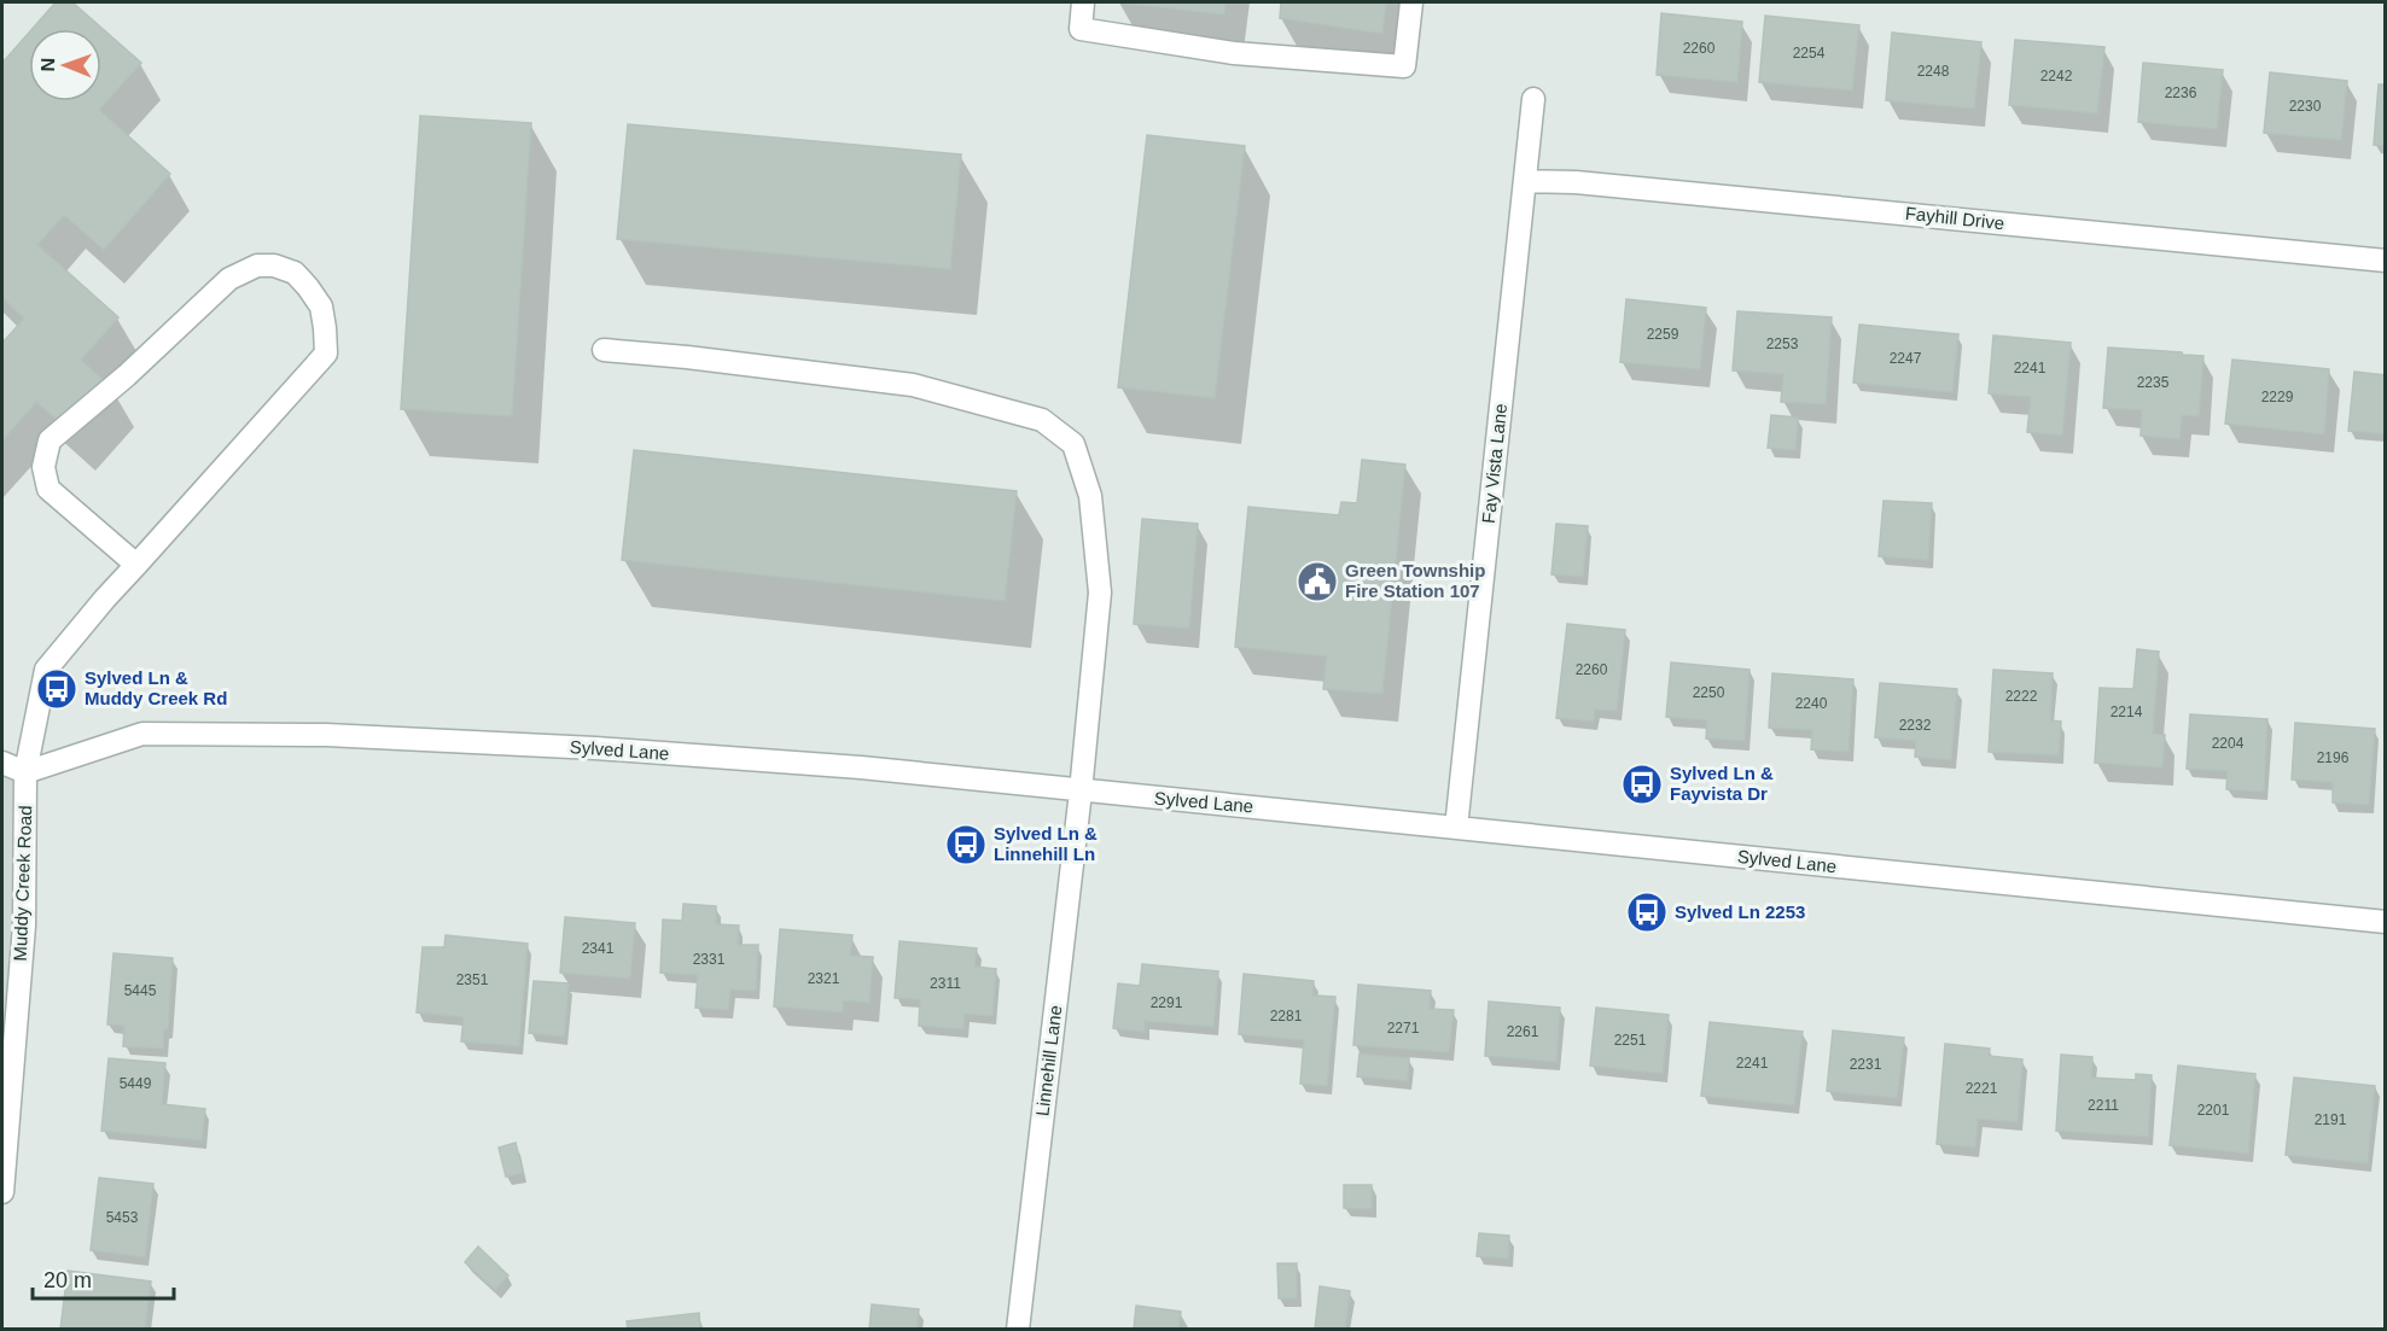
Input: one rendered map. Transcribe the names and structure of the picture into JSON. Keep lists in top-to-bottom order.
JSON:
{
  "streets": {
    "street": [
      "Fayhill Drive",
      "Fay Vista Lane",
      "Sylved Lane",
      "Muddy Creek Road",
      "Linnehill Lane"
    ]
  },
  "crossings": [
    ["Fayhill Drive", "Fay Vista Lane"],
    ["Fay Vista Lane", "Sylved Lane"],
    ["Sylved Lane", "Muddy Creek Road"],
    ["Sylved Lane", "Linnehill Lane"]
  ],
  "places": {
    "public building": ["Green Township Fire Station 107"],
    "bus stop": [
      "Sylved Ln & Muddy Creek Rd",
      "Sylved Ln & Fayvista Dr",
      "Sylved Ln & Linnehill Ln",
      "Sylved Ln 2253"
    ]
  },
  "house_numbers": [
    "2260",
    "2254",
    "2248",
    "2242",
    "2236",
    "2230",
    "2259",
    "2253",
    "2247",
    "2241",
    "2235",
    "2229",
    "2260",
    "2250",
    "2222",
    "2240",
    "2214",
    "2232",
    "2204",
    "2196",
    "2341",
    "2331",
    "2321",
    "2351",
    "2311",
    "5445",
    "2291",
    "2281",
    "2271",
    "2261",
    "2251",
    "2241",
    "2231",
    "5449",
    "2221",
    "2211",
    "2201",
    "2191",
    "5453"
  ],
  "scale_bar": "20 m",
  "north": "left"
}
